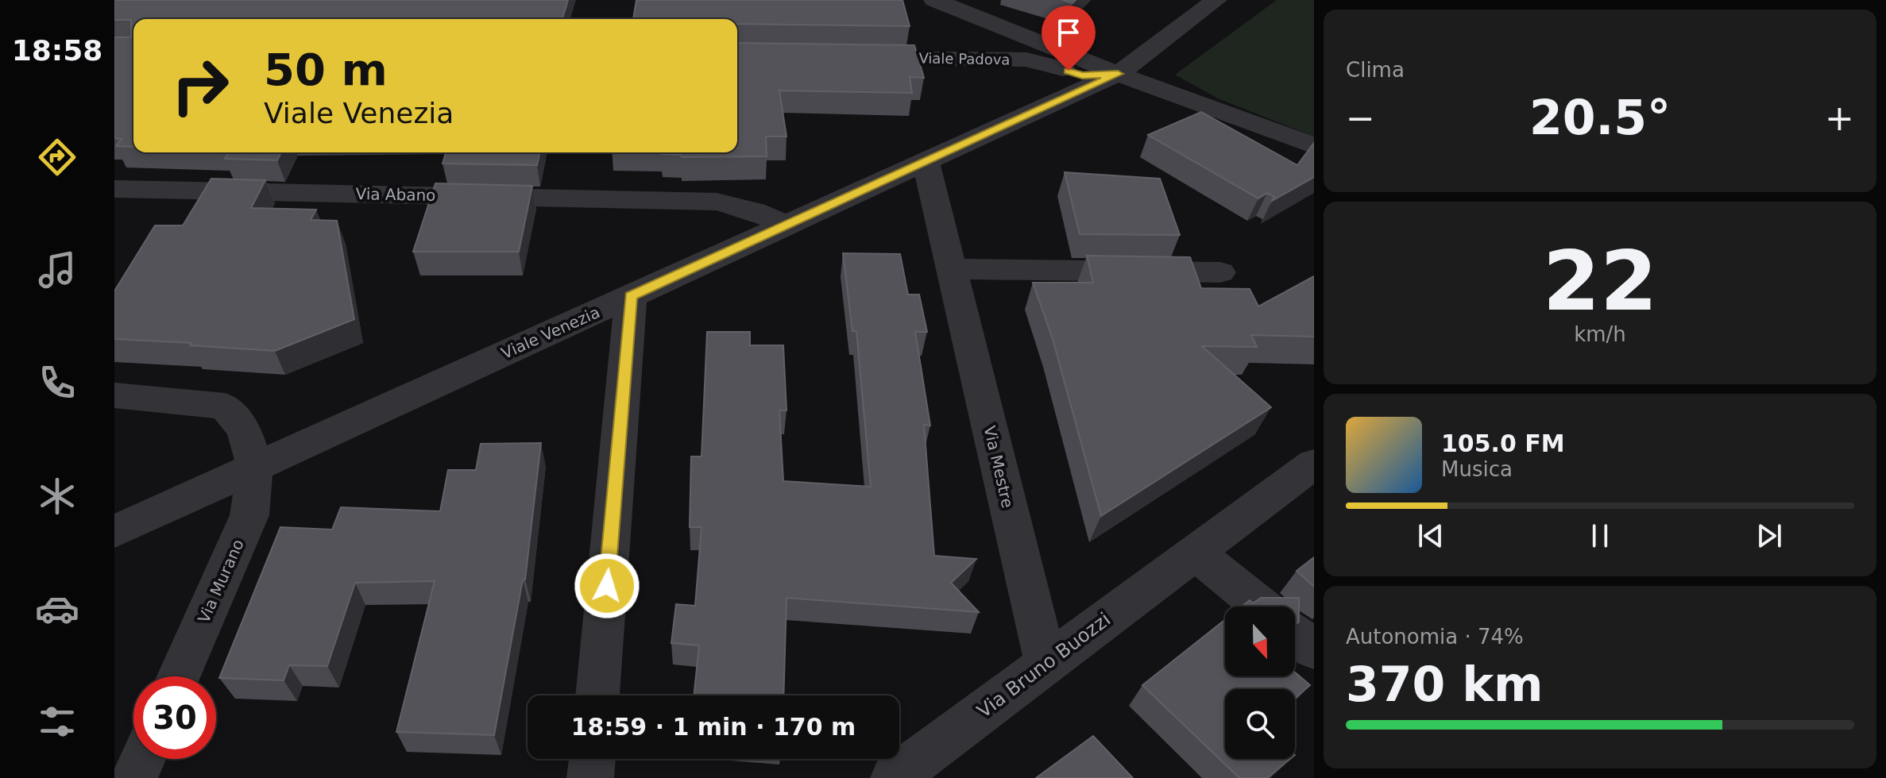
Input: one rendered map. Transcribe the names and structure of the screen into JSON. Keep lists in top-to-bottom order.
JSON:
{
  "streets": {
    "street": [
      "Viale Padova",
      "Via Abano",
      "Viale Venezia",
      "Via Mestre",
      "Via Murano",
      "Via Bruno Buozzi"
    ]
  },
  "crossings": [
    ["Viale Padova", "Viale Venezia"],
    ["Via Abano", "Viale Venezia"],
    ["Viale Venezia", "Via Mestre"],
    ["Viale Venezia", "Via Murano"],
    ["Via Mestre", "Via Bruno Buozzi"]
  ],
  "north": "bottom",
  "page": {
    "tabs": "18:58",
    "tile": [
      "Clima",
      ["22", "km/h"],
      ["Autonomia · 74%", "370 km"]
    ],
    "turn": ["50 m", "Viale Venezia"],
    "heat": ["−", "20.5°", "+"],
    "song": ["105.0 FM", "Musica"],
    "limit": "30",
    "trip": "18:59 · 1 min · 170 m"
  }
}
